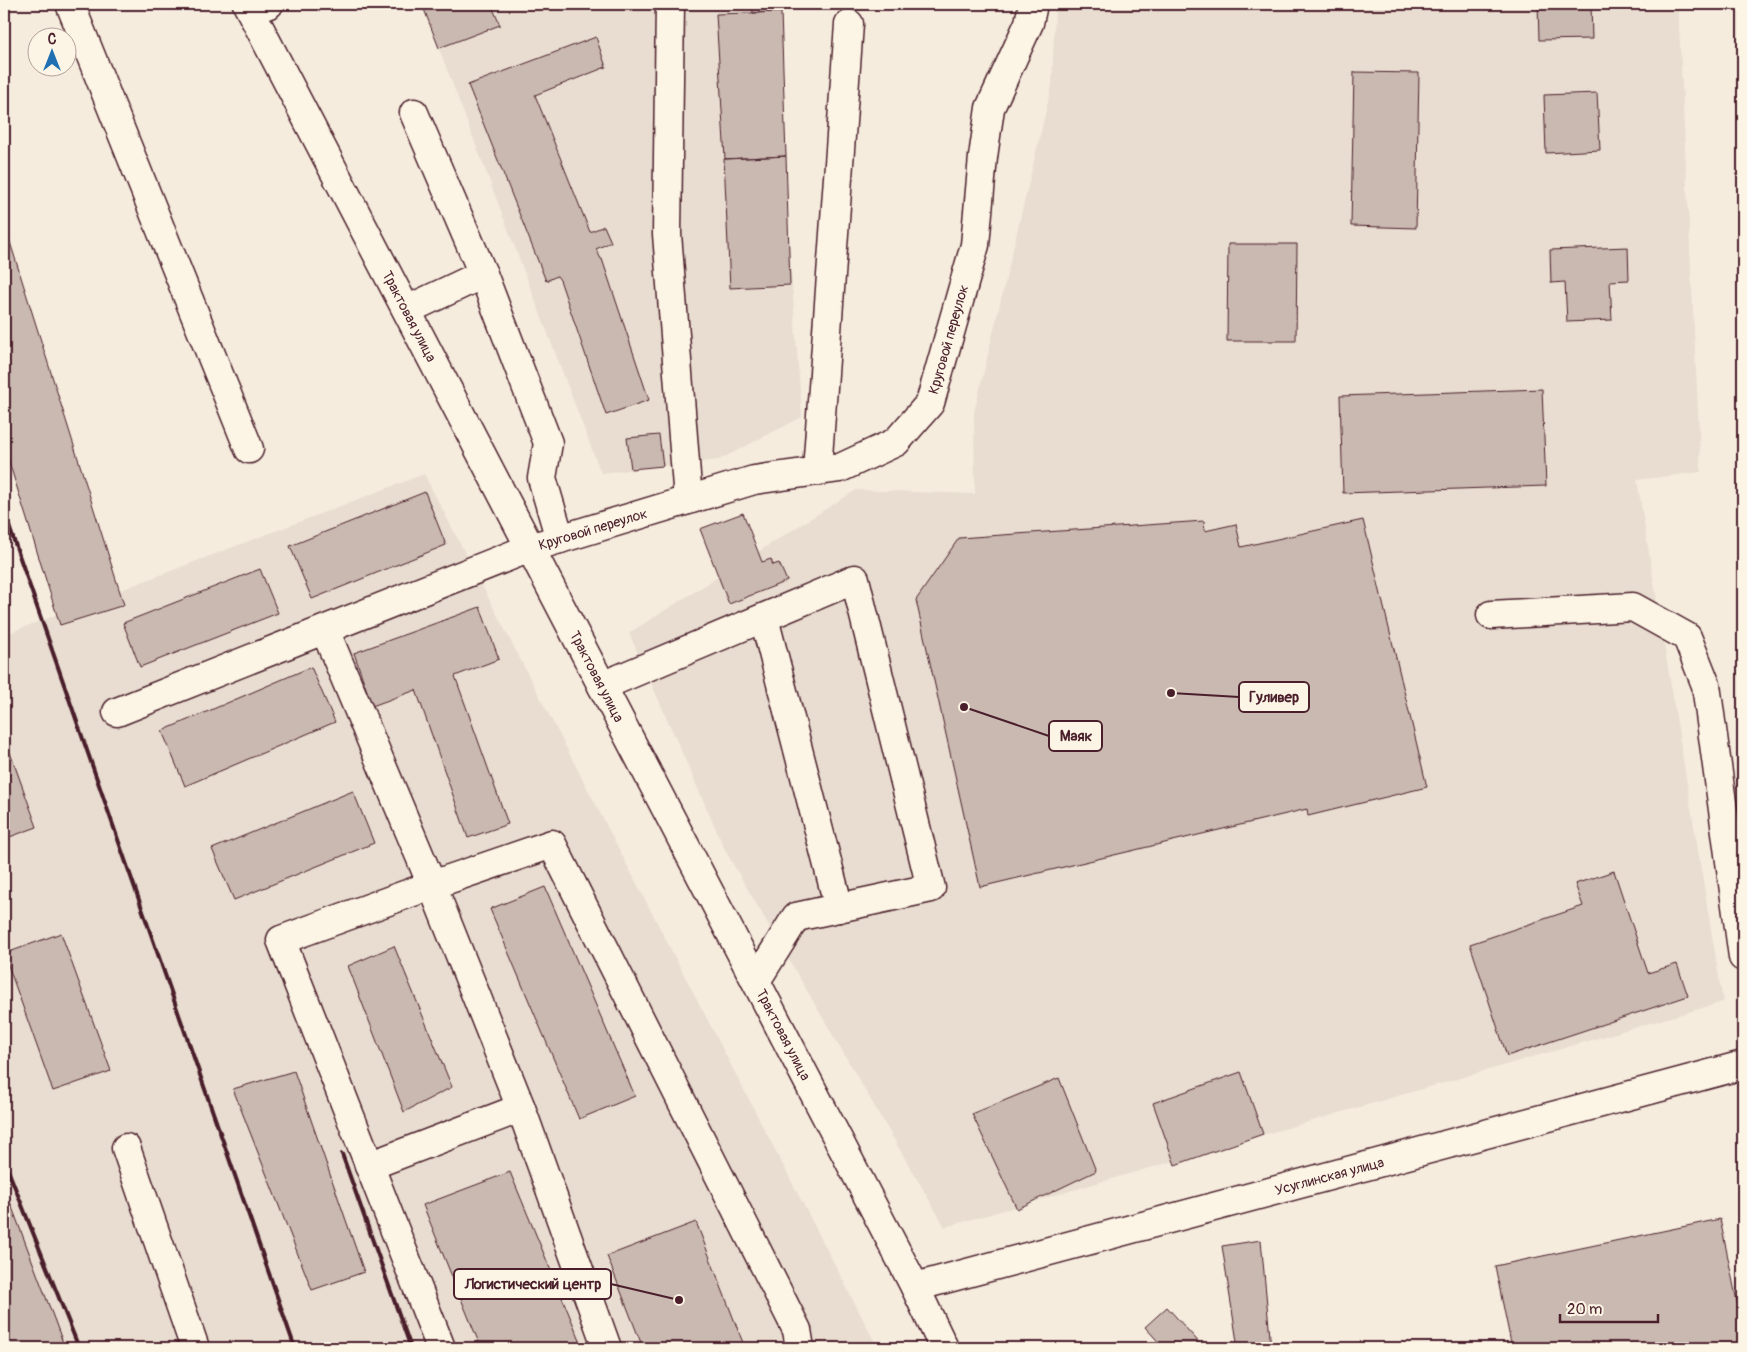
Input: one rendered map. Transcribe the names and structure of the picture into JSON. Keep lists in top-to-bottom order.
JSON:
{
  "streets": {
    "street": ["Трактовая улица", "Круговой переулок", "Усуглинская улица"]
  },
  "crossings": [
    ["Трактовая улица", "Круговой переулок"],
    ["Трактовая улица", "Усуглинская улица"]
  ],
  "places": ["Гуливер", "Маяк", "Логистический центр"],
  "scale_bar": "20 m",
  "north": "top"
}
